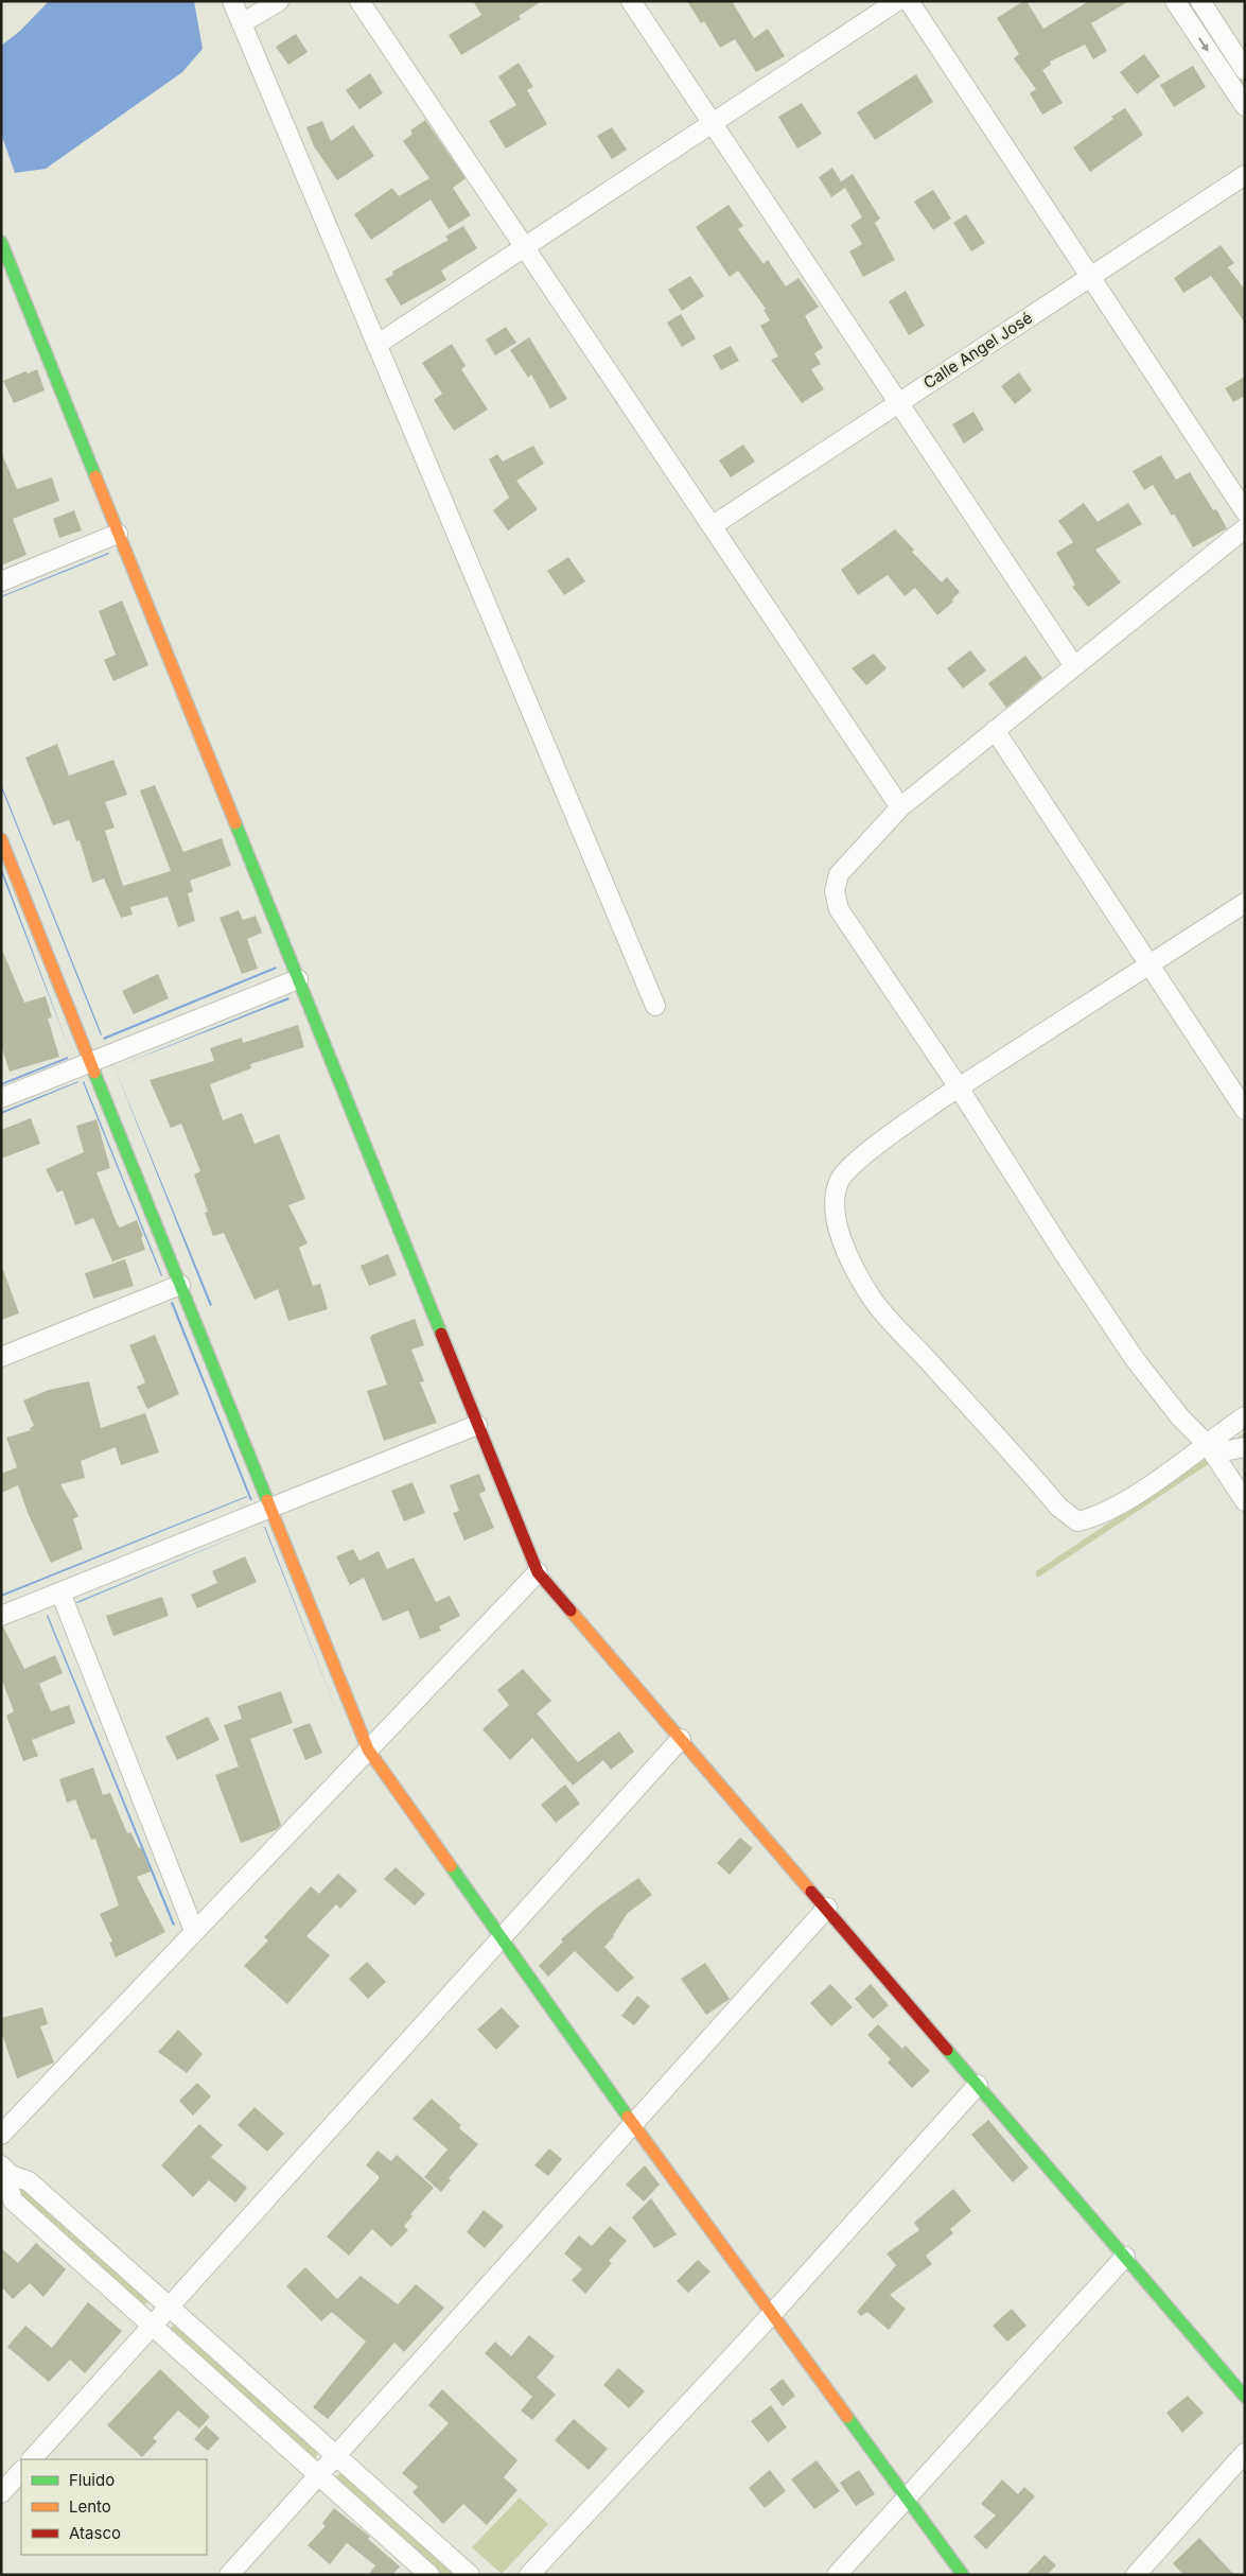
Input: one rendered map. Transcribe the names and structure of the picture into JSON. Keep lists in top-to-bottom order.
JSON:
{
  "streets": {
    "street": ["Calle Angel José"]
  },
  "legend": ["Fluido", "Lento", "Atasco"]
}
